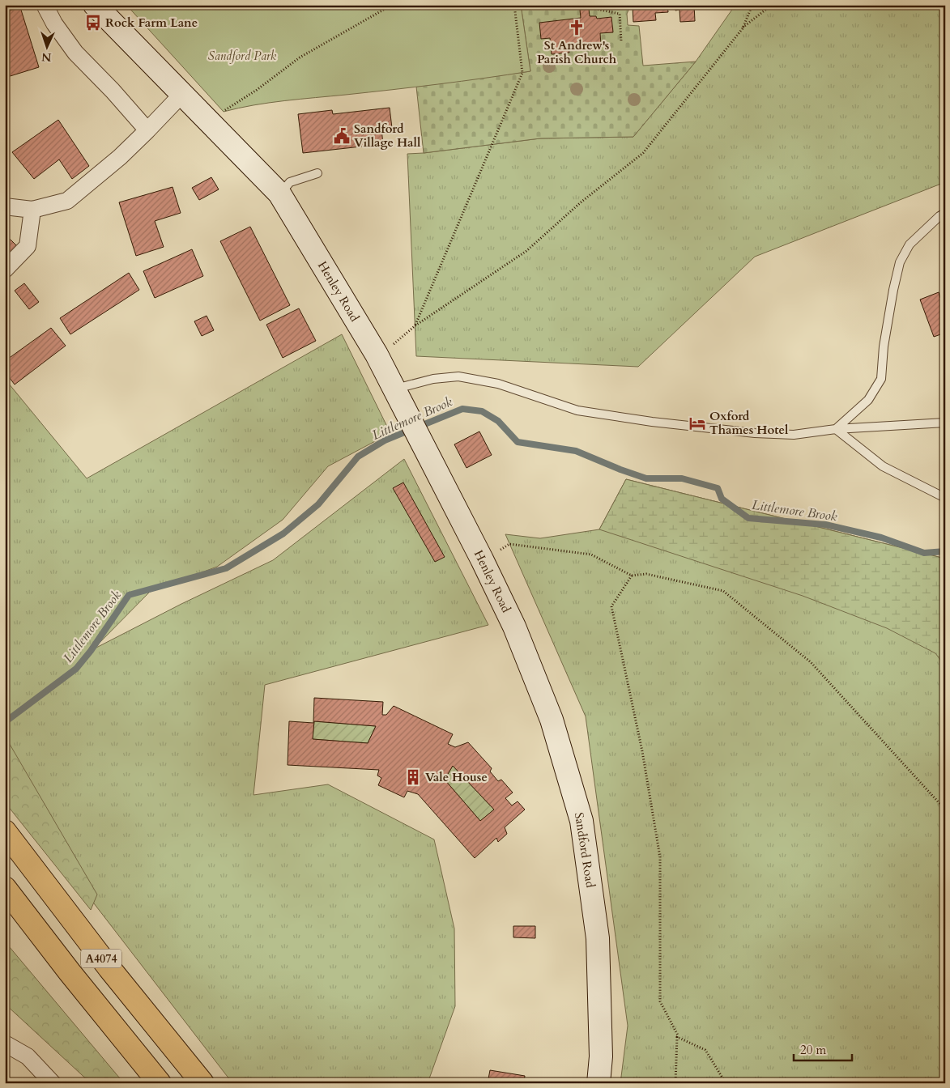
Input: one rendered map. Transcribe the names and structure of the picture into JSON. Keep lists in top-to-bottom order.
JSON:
{
  "streets": {
    "main road": ["A4074"],
    "street": ["Henley Road", "Sandford Road"]
  },
  "crossings": [
    ["Henley Road", "Sandford Road"]
  ],
  "water": ["Littlemore Brook"],
  "parks": ["Sandford Park"],
  "places": {
    "bus stop": ["Rock Farm Lane"],
    "church": ["St Andrew's Parish Church"],
    "public building": ["Sandford Village Hall"],
    "hotel": ["Oxford Thames Hotel"],
    "building": ["Vale House"]
  },
  "scale_bar": "20 m",
  "north": "bottom"
}
